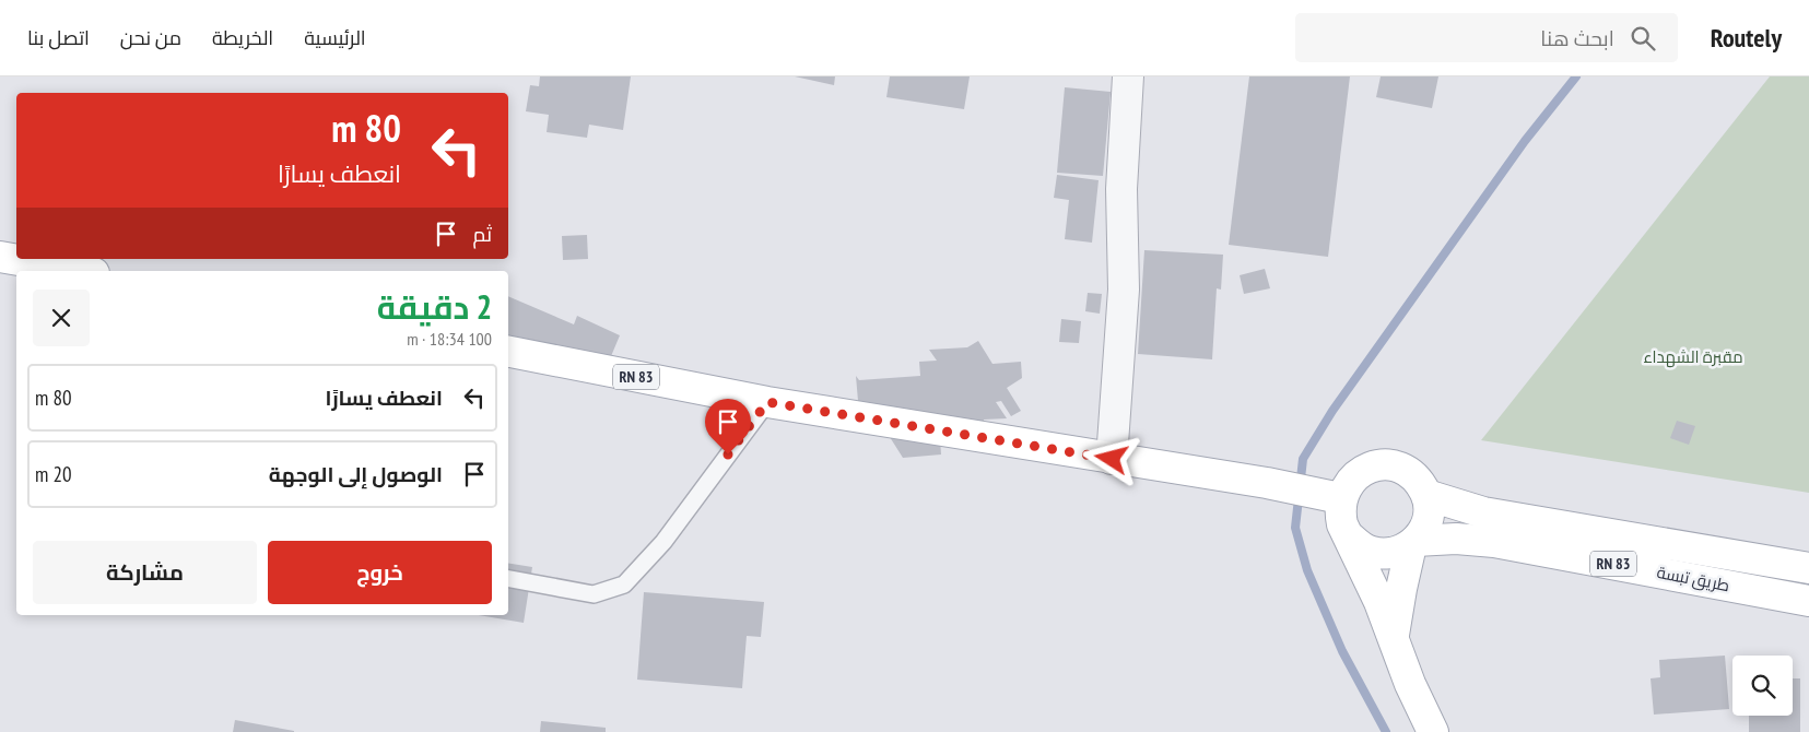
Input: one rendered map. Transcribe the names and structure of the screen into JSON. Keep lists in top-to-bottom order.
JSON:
{
  "streets": {
    "main road": ["RN 83", "طريق تبسة"]
  },
  "crossings": [
    ["RN 83", "طريق تبسة"]
  ],
  "parks": ["مقبرة الشهداء"],
  "page": {
    "header": "Routely",
    "search": "ابحث هنا",
    "nav": [
      "الرئيسية",
      "الخريطة",
      "من نحن",
      "اتصل بنا"
    ],
    "turn": ["80 m", "انعطف يسارًا"],
    "then": "ثم",
    "heading": ["2 دقيقة", "100 m · 18:34"],
    "list": [
      {
        "name": "انعطف يسارًا",
        "value": "80 m"
      },
      {
        "name": "الوصول إلى الوجهة",
        "value": "20 m"
      }
    ],
    "buttons": ["خروج", "مشاركة"]
  }
}
